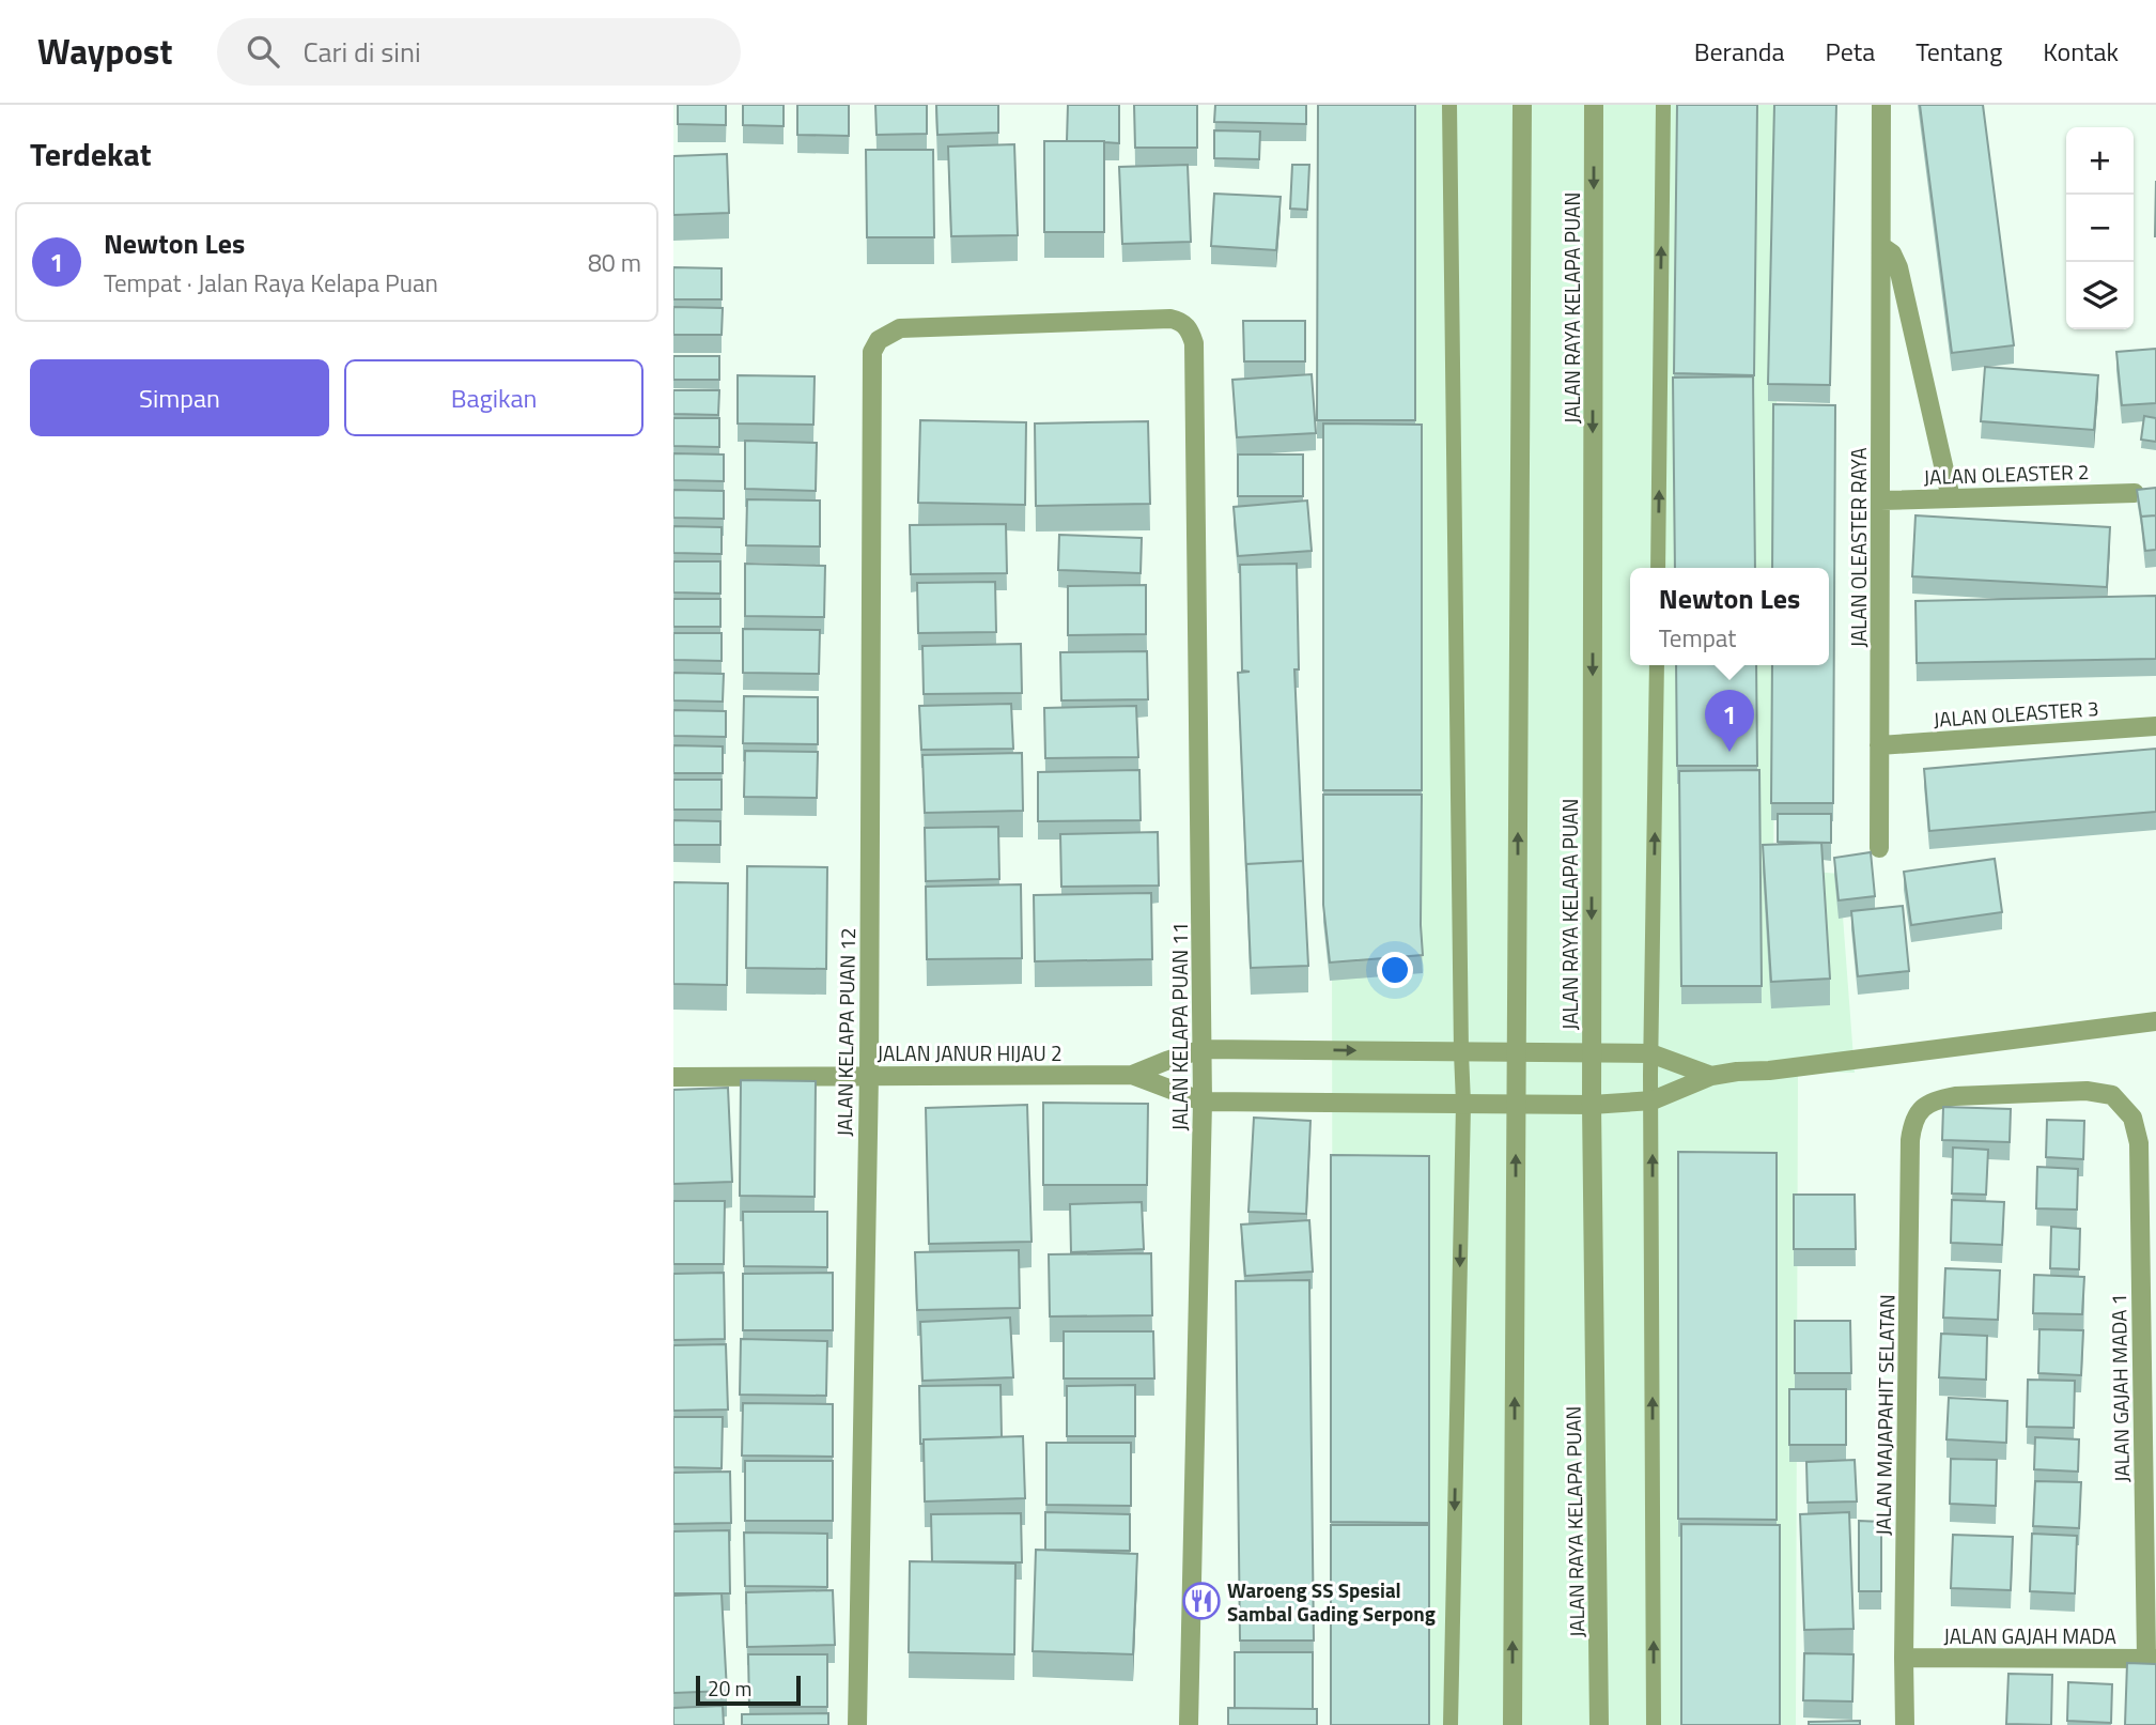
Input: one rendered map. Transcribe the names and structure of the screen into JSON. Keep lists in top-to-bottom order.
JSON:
{
  "streets": {
    "street": [
      "JALAN RAYA KELAPA PUAN",
      "JALAN OLEASTER 2",
      "JALAN OLEASTER RAYA",
      "JALAN OLEASTER 3",
      "JALAN KELAPA PUAN 11",
      "JALAN KELAPA PUAN 12",
      "JALAN JANUR HIJAU 2",
      "JALAN GAJAH MADA 1",
      "JALAN MAJAPAHIT SELATAN",
      "JALAN GAJAH MADA"
    ]
  },
  "crossings": [
    ["JALAN RAYA KELAPA PUAN", "JALAN JANUR HIJAU 2"],
    ["JALAN OLEASTER 2", "JALAN OLEASTER RAYA"],
    ["JALAN OLEASTER RAYA", "JALAN OLEASTER 3"],
    ["JALAN KELAPA PUAN 11", "JALAN KELAPA PUAN 12"],
    ["JALAN KELAPA PUAN 11", "JALAN JANUR HIJAU 2"],
    ["JALAN KELAPA PUAN 12", "JALAN JANUR HIJAU 2"],
    ["JALAN GAJAH MADA 1", "JALAN MAJAPAHIT SELATAN"],
    ["JALAN GAJAH MADA 1", "JALAN GAJAH MADA"],
    ["JALAN MAJAPAHIT SELATAN", "JALAN GAJAH MADA"]
  ],
  "places": {
    "restaurant": ["Waroeng SS Spesial Sambal Gading Serpong"]
  },
  "scale_bar": "20 m",
  "page": {
    "header": "Waypost",
    "search": "Cari di sini",
    "nav": [
      "Beranda",
      "Peta",
      "Tentang",
      "Kontak"
    ],
    "heading": "Terdekat",
    "map_buttons": ["+", "−"],
    "list": [
      {
        "mark": "1",
        "name": "Newton Les",
        "note": "Tempat · Jalan Raya Kelapa Puan",
        "value": "80 m"
      }
    ],
    "buttons": ["Simpan", "Bagikan"],
    "popup": ["Newton Les", "Tempat"],
    "pins": "1",
    "scale": "20 m"
  }
}
